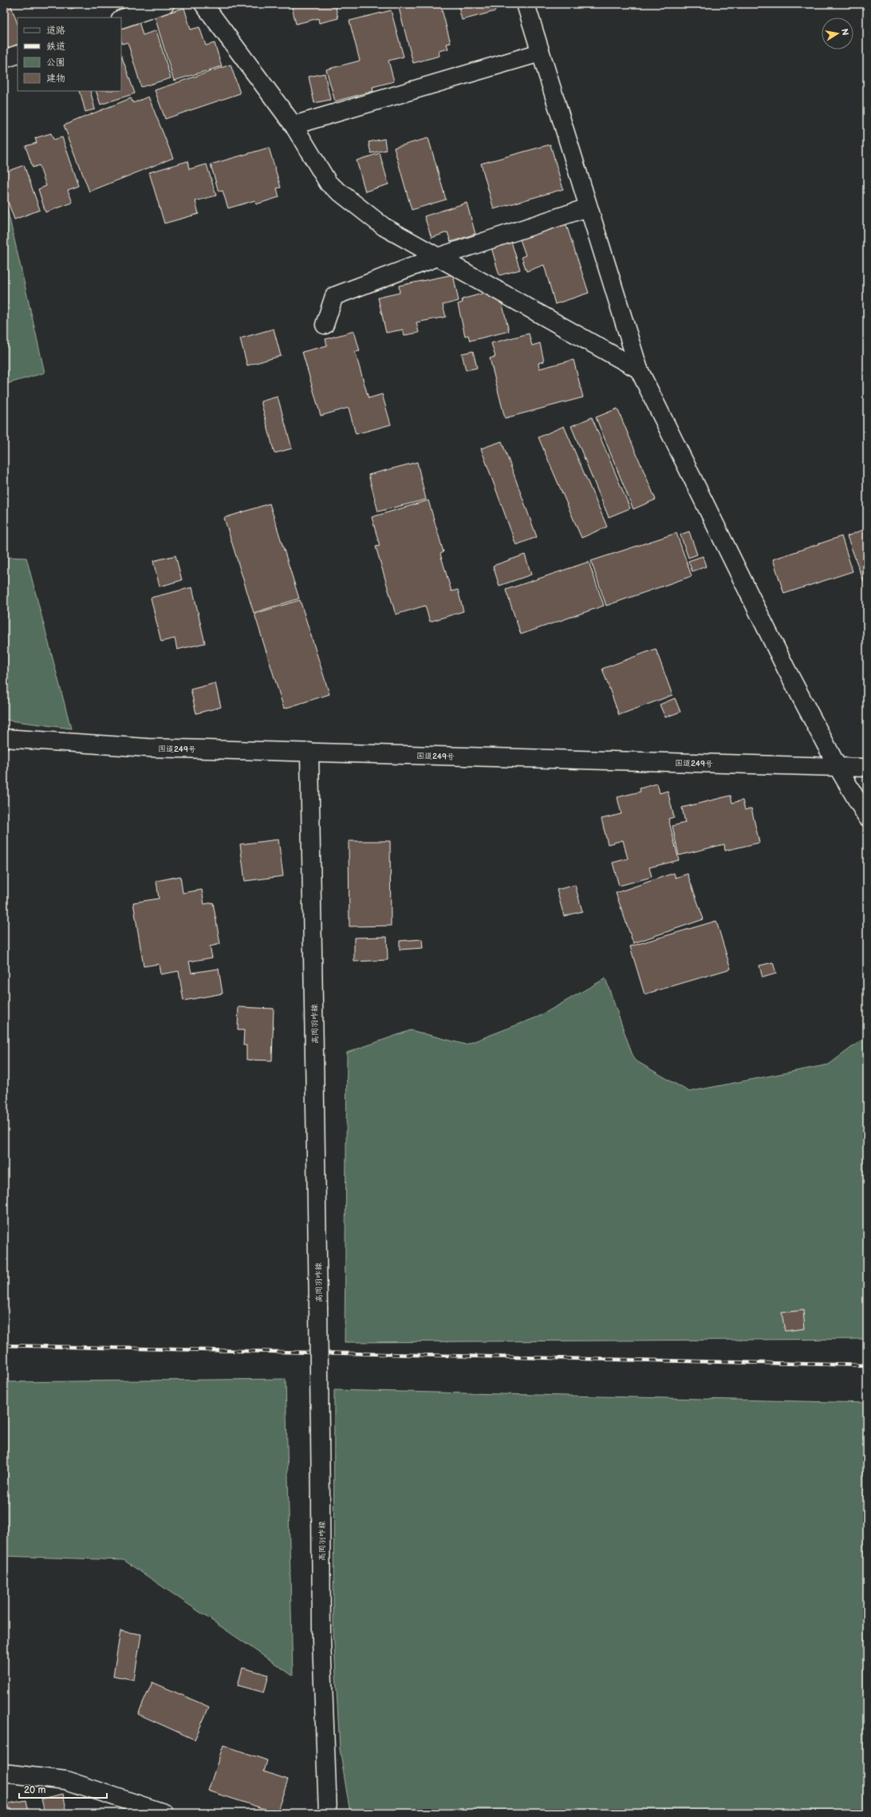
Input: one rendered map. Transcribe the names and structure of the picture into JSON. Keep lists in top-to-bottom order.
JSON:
{
  "streets": {
    "main road": ["国道249号", "高岡羽咋線"]
  },
  "crossings": [
    ["国道249号", "高岡羽咋線"]
  ],
  "legend": [
    "道路",
    "鉄道",
    "公園",
    "建物"
  ],
  "scale_bar": "20 m",
  "north": "right"
}
